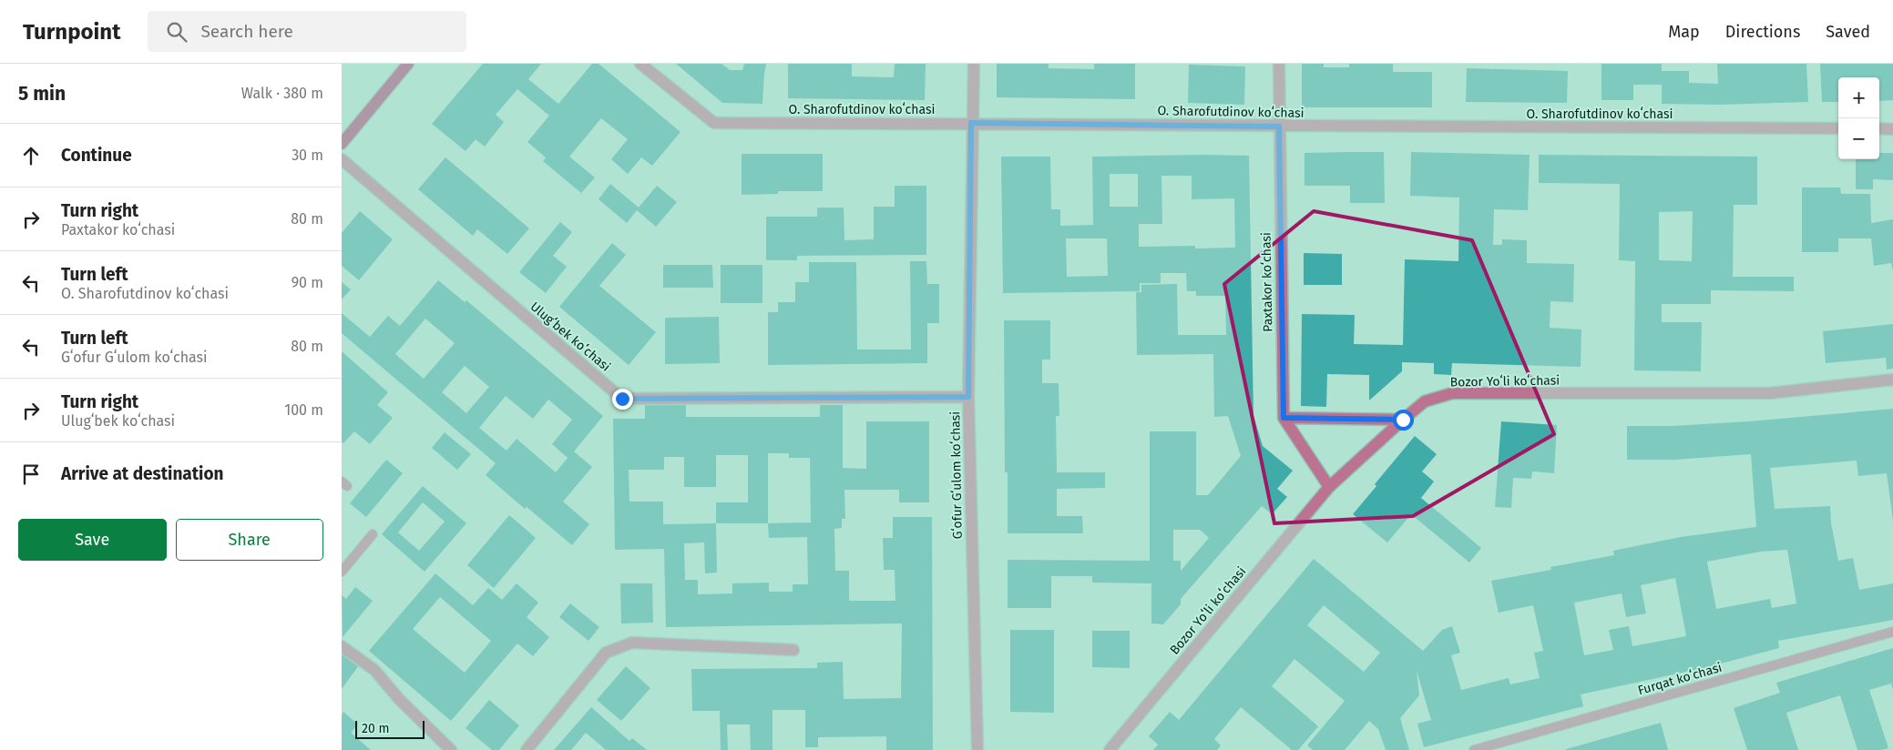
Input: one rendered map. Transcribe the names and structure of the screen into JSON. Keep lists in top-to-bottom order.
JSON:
{
  "streets": {
    "street": [
      "O. Sharofutdinov koʻchasi",
      "Paxtakor koʻchasi",
      "Ulugʻbek koʻchasi",
      "Bozor Yoʻli koʻchasi",
      "Gʻofur Gʻulom koʻchasi"
    ],
    "lane": ["Furqat koʻchasi"]
  },
  "crossings": [
    ["O. Sharofutdinov koʻchasi", "Paxtakor koʻchasi"],
    ["O. Sharofutdinov koʻchasi", "Gʻofur Gʻulom koʻchasi"],
    ["Ulugʻbek koʻchasi", "Gʻofur Gʻulom koʻchasi"]
  ],
  "scale_bar": "20 m",
  "page": {
    "header": "Turnpoint",
    "search": "Search here",
    "nav": ["Map", "Directions", "Saved"],
    "heading": ["5 min", "Walk · 380 m"],
    "map_buttons": ["+", "−"],
    "list": [
      ["Continue", "30 m"],
      ["Turn right", "Paxtakor koʻchasi", "80 m"],
      ["Turn left", "O. Sharofutdinov koʻchasi", "90 m"],
      ["Turn left", "Gʻofur Gʻulom koʻchasi", "80 m"],
      ["Turn right", "Ulugʻbek koʻchasi", "100 m"],
      "Arrive at destination"
    ],
    "buttons": ["Save", "Share"],
    "scale": "20 m"
  }
}
